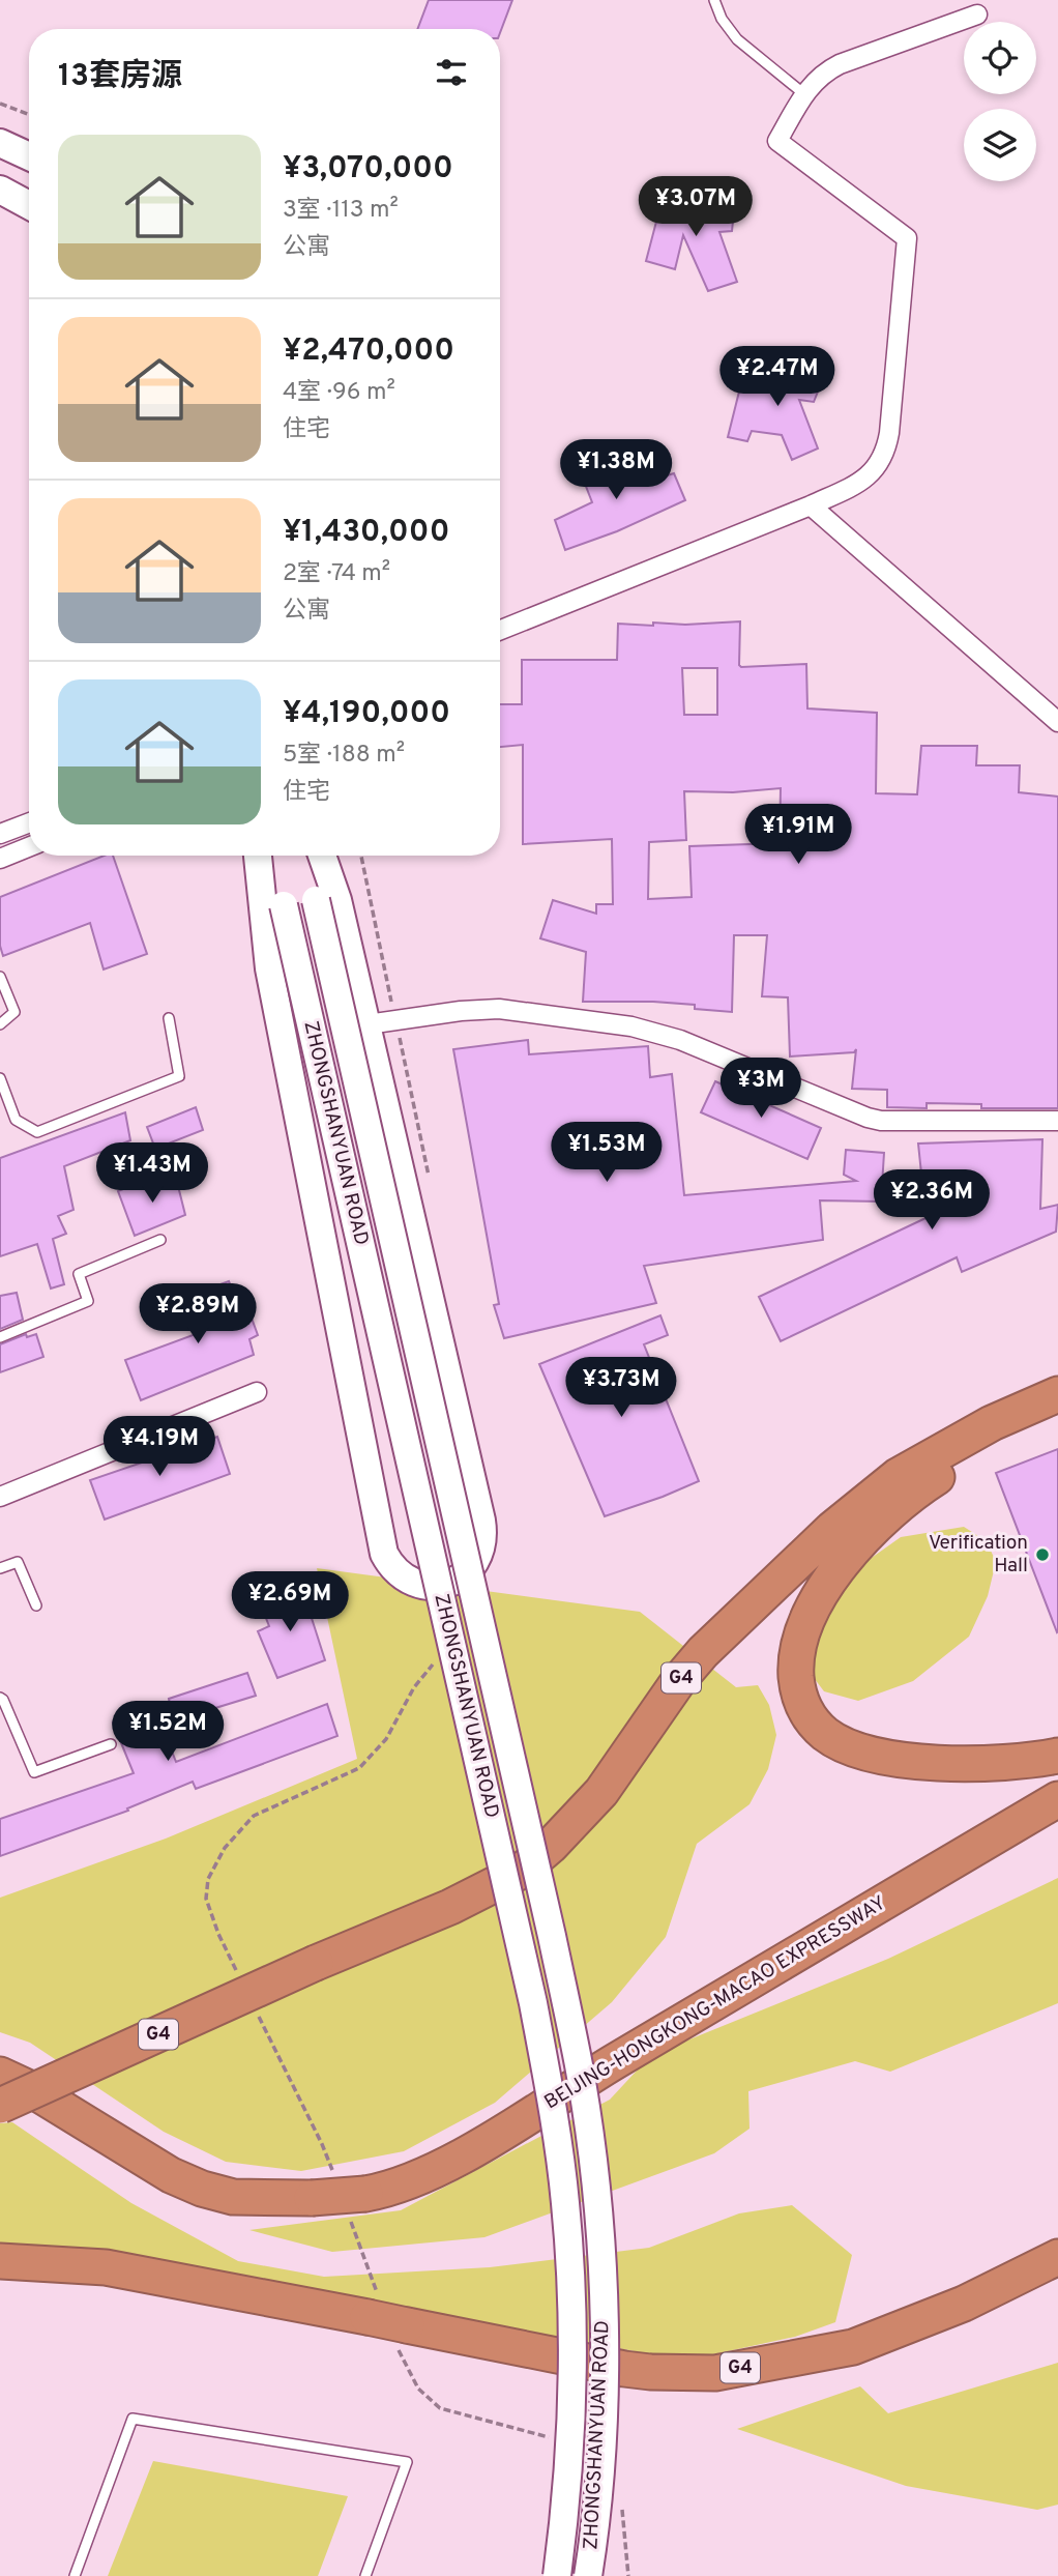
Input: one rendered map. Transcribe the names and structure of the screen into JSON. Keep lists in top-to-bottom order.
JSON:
{
  "streets": {
    "highway": ["G4", "BEIJING-HONGKONG-MACAO EXPRESSWAY"],
    "main road": ["ZHONGSHANYUAN ROAD"]
  },
  "places": ["Verification Hall"],
  "page": {
    "heading": "13套房源",
    "list": [
      {
        "name": "¥3,070,000",
        "note": "3室 · 113 m² · 公寓"
      },
      {
        "name": "¥2,470,000",
        "note": "4室 · 96 m² · 住宅"
      },
      {
        "name": "¥1,430,000",
        "note": "2室 · 74 m² · 公寓"
      },
      {
        "name": "¥4,190,000",
        "note": "5室 · 188 m² · 住宅"
      }
    ],
    "price": [
      "¥3.07M",
      "¥2.47M",
      "¥1.38M",
      "¥1.91M",
      "¥3M",
      "¥1.53M",
      "¥1.43M",
      "¥2.36M",
      "¥2.89M",
      "¥3.73M",
      "¥4.19M",
      "¥2.69M",
      "¥1.52M"
    ]
  }
}
